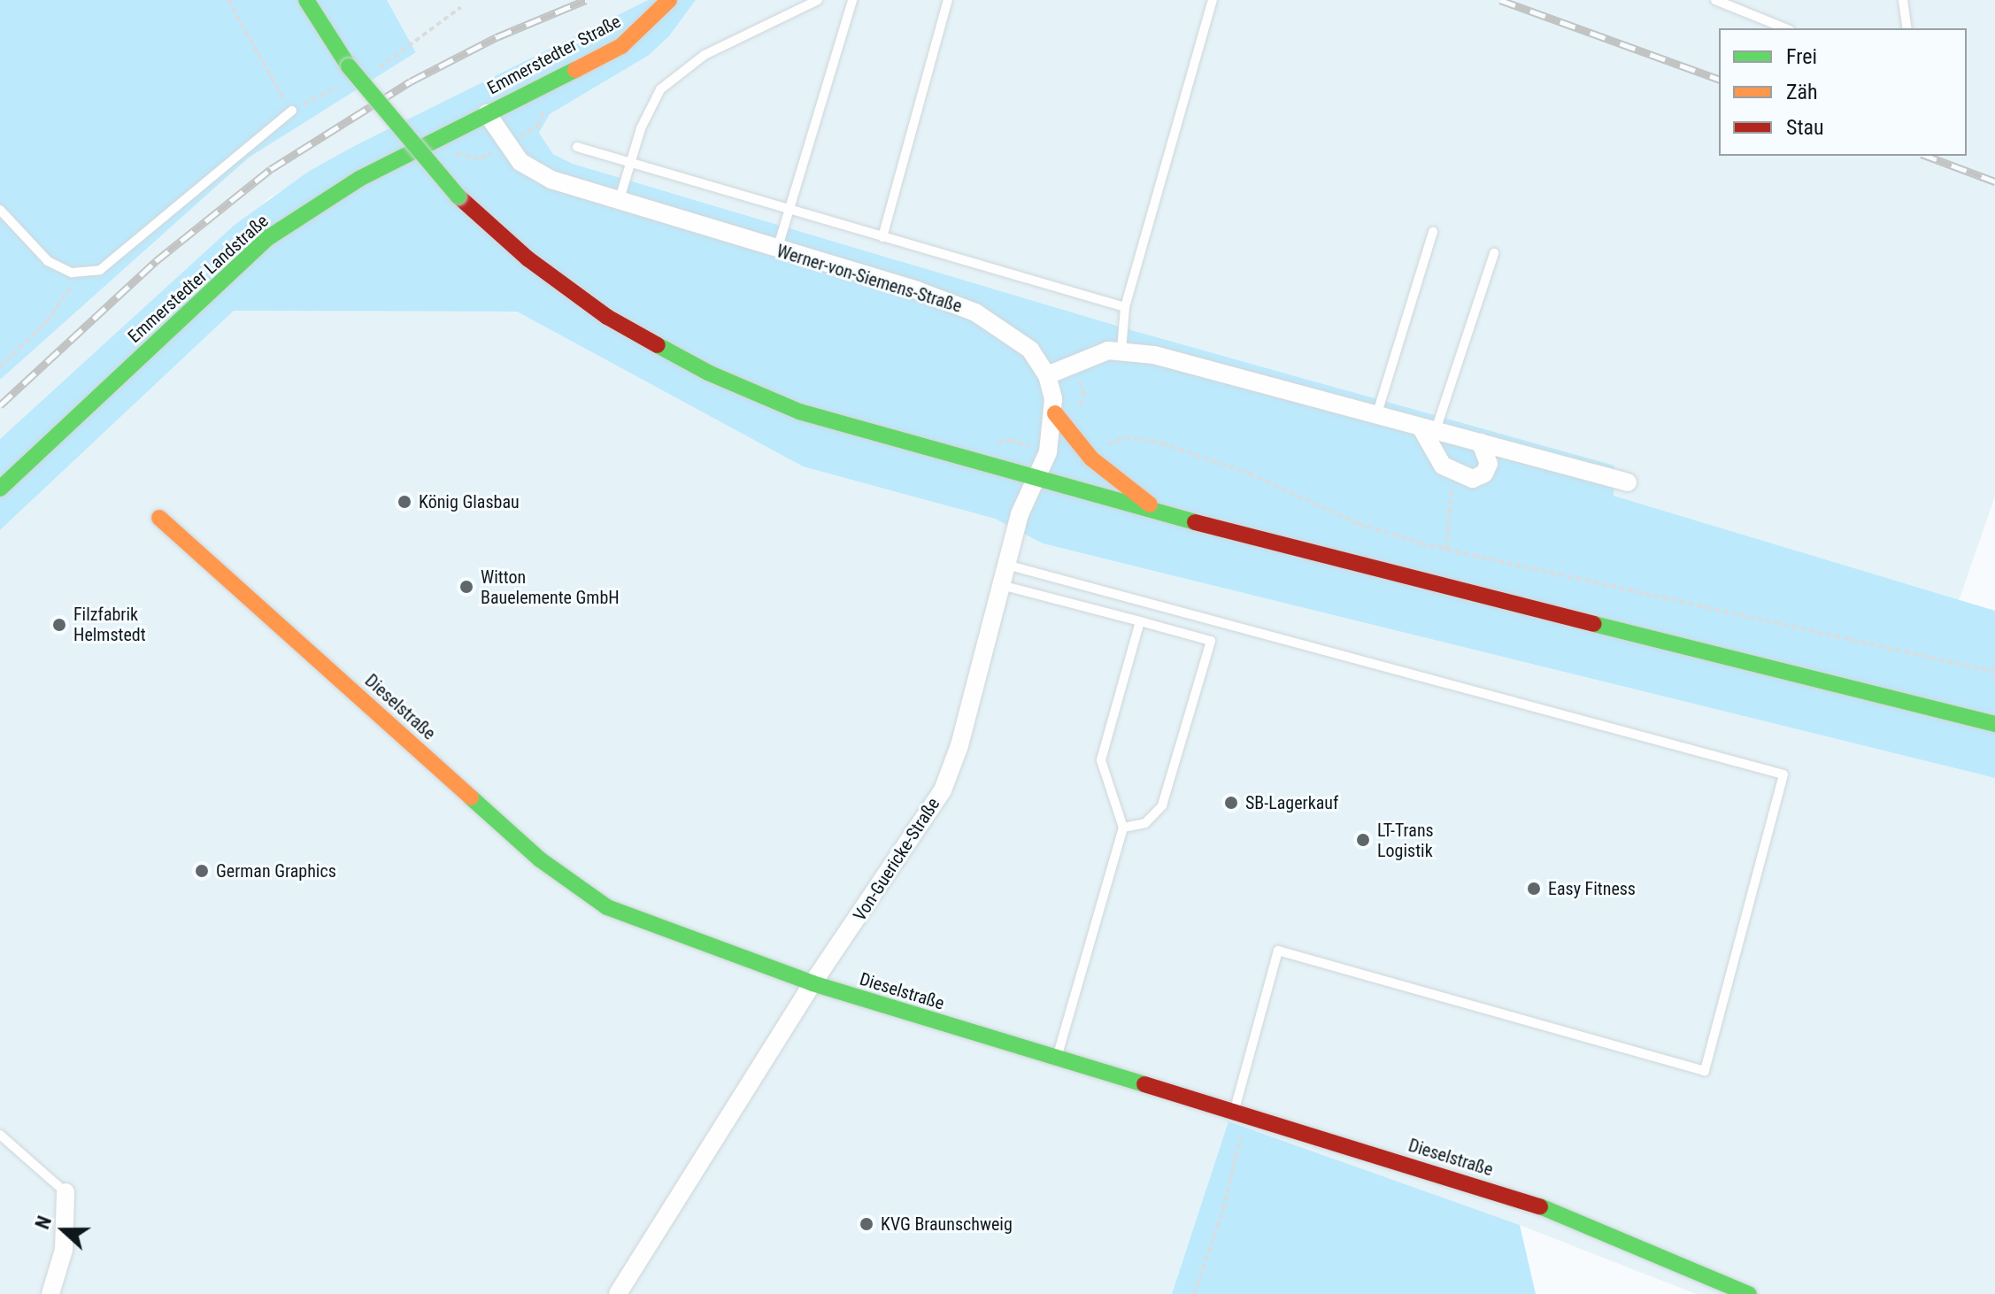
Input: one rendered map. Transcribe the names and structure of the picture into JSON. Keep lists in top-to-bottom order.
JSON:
{
  "streets": {
    "main road": ["Emmerstedter Straße", "Emmerstedter Landstraße", "Dieselstraße"],
    "street": ["Werner-von-Siemens-Straße", "Von-Guericke-Straße"]
  },
  "crossings": [
    ["Emmerstedter Straße", "Emmerstedter Landstraße"],
    ["Emmerstedter Straße", "Werner-von-Siemens-Straße"],
    ["Emmerstedter Landstraße", "Werner-von-Siemens-Straße"],
    ["Werner-von-Siemens-Straße", "Von-Guericke-Straße"],
    ["Dieselstraße", "Von-Guericke-Straße"]
  ],
  "places": [
    "König Glasbau",
    "Witton Bauelemente GmbH",
    "Filzfabrik Helmstedt",
    "SB-Lagerkauf",
    "LT-Trans Logistik",
    "German Graphics",
    "Easy Fitness",
    "KVG Braunschweig"
  ],
  "legend": ["Frei", "Zäh", "Stau"],
  "north": "left"
}
